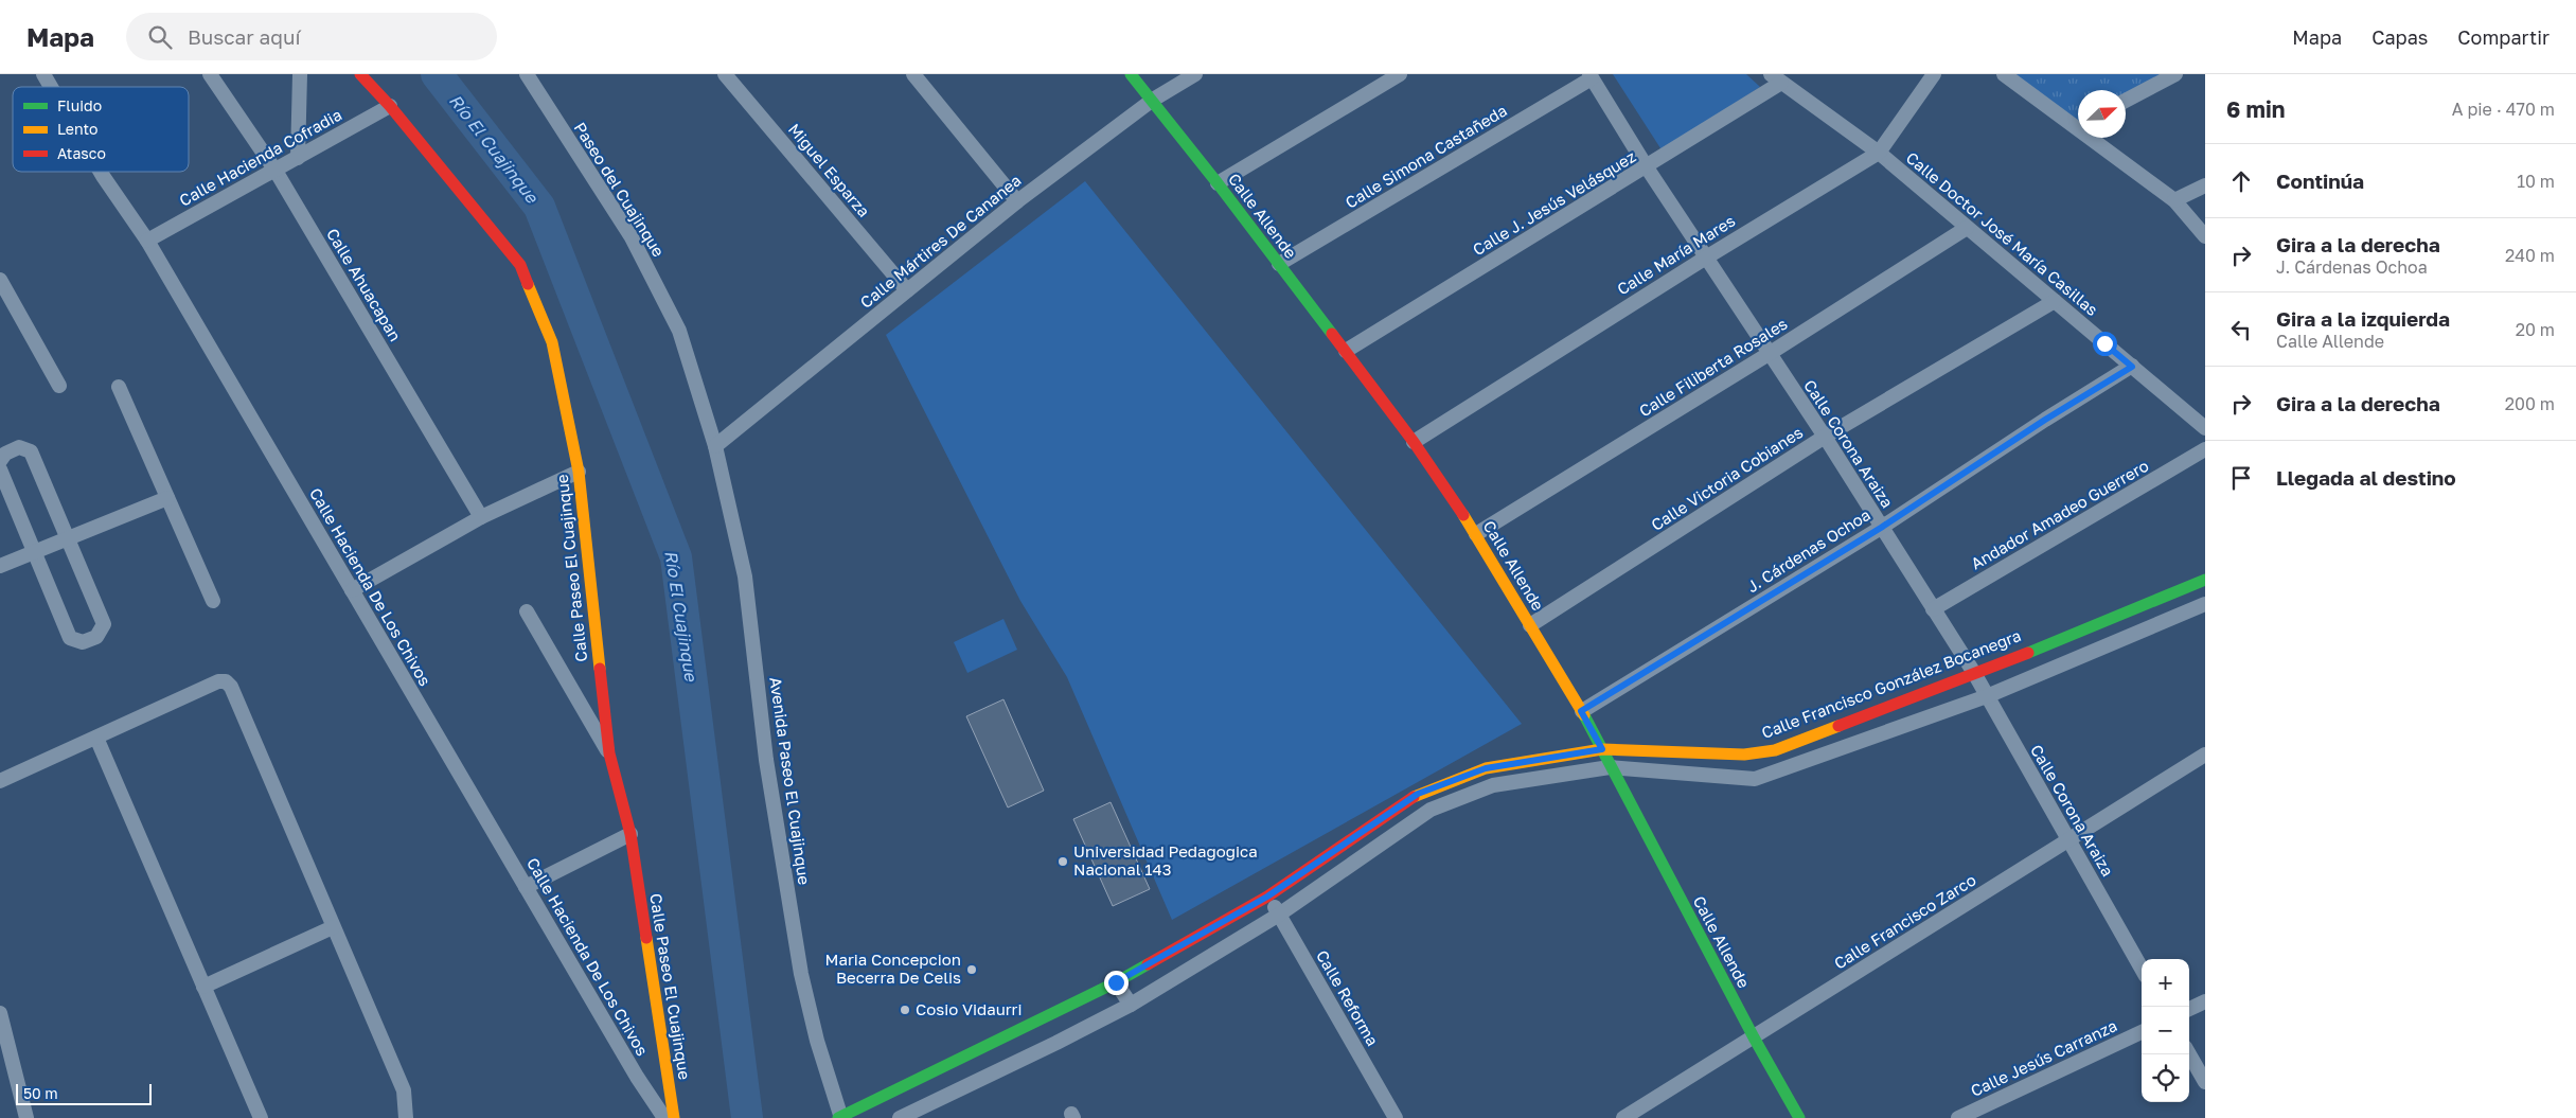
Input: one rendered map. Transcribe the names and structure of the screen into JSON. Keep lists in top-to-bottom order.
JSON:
{
  "streets": {
    "street": [
      "Calle Simona Castañeda",
      "Calle Hacienda Cofradia",
      "Miguel Esparza",
      "Paseo del Cuajinque",
      "Calle J. Jesús Velásquez",
      "Calle Allende",
      "Calle Doctor José María Casillas",
      "Calle Mártires De Cananea",
      "Calle María Mares",
      "Calle Ahuacapan",
      "Calle Filiberta Rosales",
      "Calle Corona Araiza",
      "Calle Victoria Cobianes",
      "Andador Amadeo Guerrero",
      "J. Cárdenas Ochoa",
      "Calle Paseo El Cuajinque",
      "Calle Hacienda De Los Chivos",
      "Calle Francisco González Bocanegra",
      "Avenida Paseo El Cuajinque",
      "Calle Francisco Zarco",
      "Calle Reforma",
      "Calle Jesús Carranza"
    ]
  },
  "crossings": [
    ["Calle Simona Castañeda", "Calle Allende"],
    ["Calle Simona Castañeda", "Calle Corona Araiza"],
    ["Calle Hacienda Cofradia", "Calle Ahuacapan"],
    ["Calle Hacienda Cofradia", "Calle Paseo El Cuajinque"],
    ["Calle Hacienda Cofradia", "Calle Hacienda De Los Chivos"],
    ["Miguel Esparza", "Calle Mártires De Cananea"],
    ["Paseo del Cuajinque", "Calle Mártires De Cananea"],
    ["Paseo del Cuajinque", "Avenida Paseo El Cuajinque"],
    ["Calle J. Jesús Velásquez", "Calle Allende"],
    ["Calle J. Jesús Velásquez", "Calle Doctor José María Casillas"],
    ["Calle J. Jesús Velásquez", "Calle Corona Araiza"],
    ["Calle Allende", "Calle Mártires De Cananea"],
    ["Calle Allende", "Calle María Mares"],
    ["Calle Allende", "Calle Filiberta Rosales"],
    ["Calle Allende", "Calle Victoria Cobianes"],
    ["Calle Allende", "J. Cárdenas Ochoa"],
    ["Calle Allende", "Calle Francisco González Bocanegra"],
    ["Calle Allende", "Calle Francisco Zarco"],
    ["Calle Doctor José María Casillas", "Calle María Mares"],
    ["Calle Doctor José María Casillas", "Calle Filiberta Rosales"],
    ["Calle Doctor José María Casillas", "Calle Victoria Cobianes"],
    ["Calle Doctor José María Casillas", "J. Cárdenas Ochoa"],
    ["Calle Mártires De Cananea", "Avenida Paseo El Cuajinque"],
    ["Calle María Mares", "Calle Corona Araiza"],
    ["Calle Filiberta Rosales", "Calle Corona Araiza"],
    ["Calle Corona Araiza", "Calle Victoria Cobianes"],
    ["Calle Corona Araiza", "Andador Amadeo Guerrero"],
    ["Calle Corona Araiza", "J. Cárdenas Ochoa"],
    ["Calle Corona Araiza", "Calle Francisco González Bocanegra"],
    ["Calle Corona Araiza", "Calle Francisco Zarco"],
    ["Calle Francisco González Bocanegra", "Avenida Paseo El Cuajinque"],
    ["Calle Francisco González Bocanegra", "Calle Reforma"]
  ],
  "water": ["Río El Cuajinque"],
  "places": ["Universidad Pedagogica Nacional 143", "Maria Concepcion Becerra De Celis", "Cosio Vidaurri"],
  "legend": ["Fluido", "Lento", "Atasco"],
  "scale_bar": "50 m",
  "north": "top right",
  "page": {
    "header": "Mapa",
    "search": "Buscar aquí",
    "nav": ["Mapa", "Capas", "Compartir"],
    "heading": ["6 min", "A pie · 470 m"],
    "list": [
      ["Continúa", "10 m"],
      ["Gira a la derecha", "J. Cárdenas Ochoa", "240 m"],
      ["Gira a la izquierda", "Calle Allende", "20 m"],
      ["Gira a la derecha", "200 m"],
      "Llegada al destino"
    ],
    "map_buttons": ["+", "−"],
    "scale": "50 m"
  }
}
